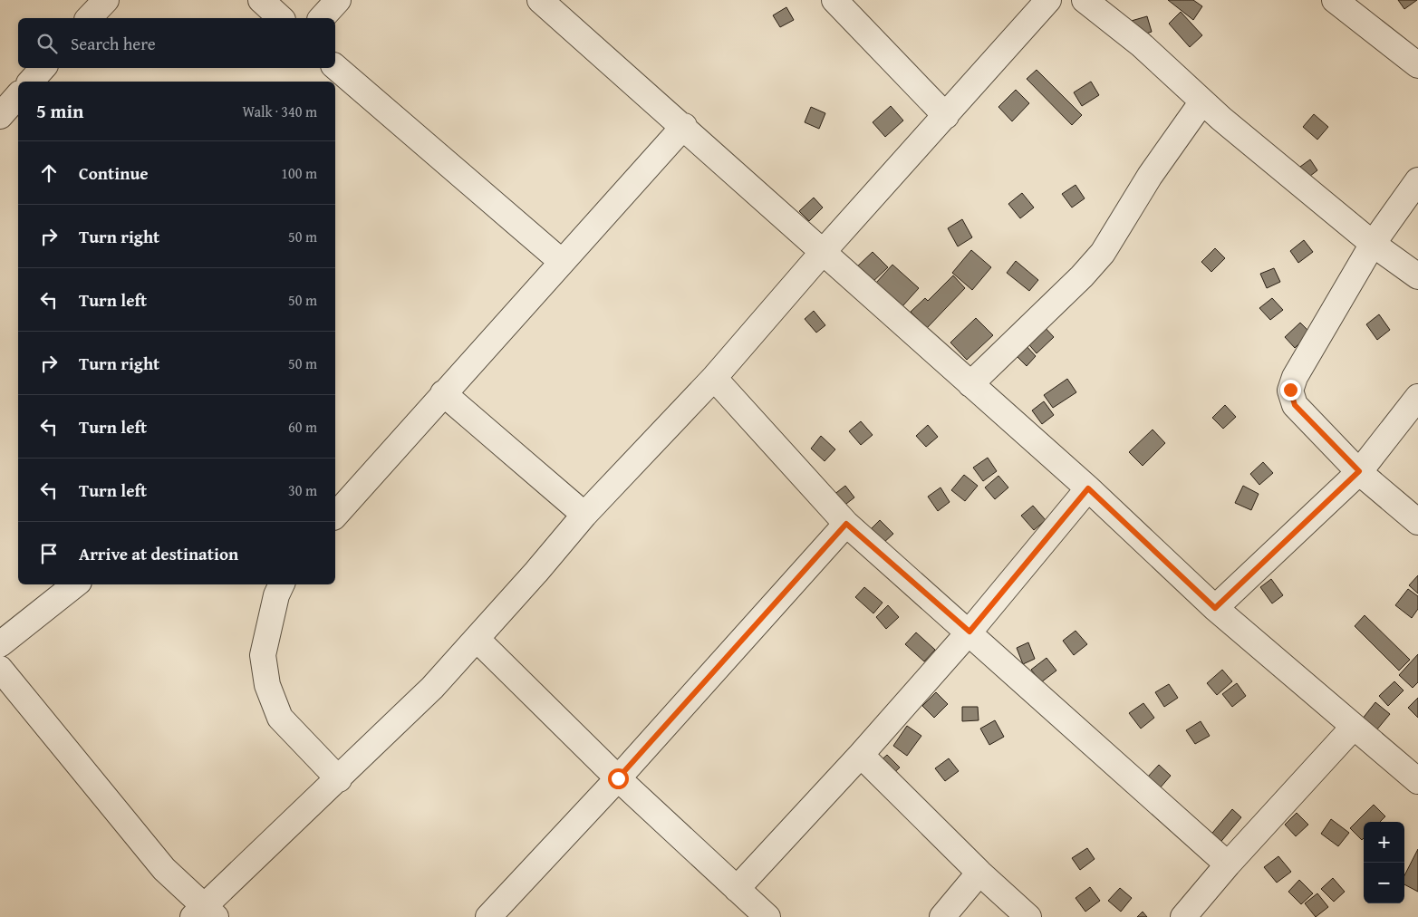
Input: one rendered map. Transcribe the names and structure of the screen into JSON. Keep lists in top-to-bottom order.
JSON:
{
  "page": {
    "search": "Search here",
    "heading": ["5 min", "Walk · 340 m"],
    "list": [
      ["Continue", "100 m"],
      ["Turn right", "50 m"],
      ["Turn left", "50 m"],
      ["Turn right", "50 m"],
      ["Turn left", "60 m"],
      ["Turn left", "30 m"],
      "Arrive at destination"
    ],
    "map_buttons": ["+", "−"]
  }
}
